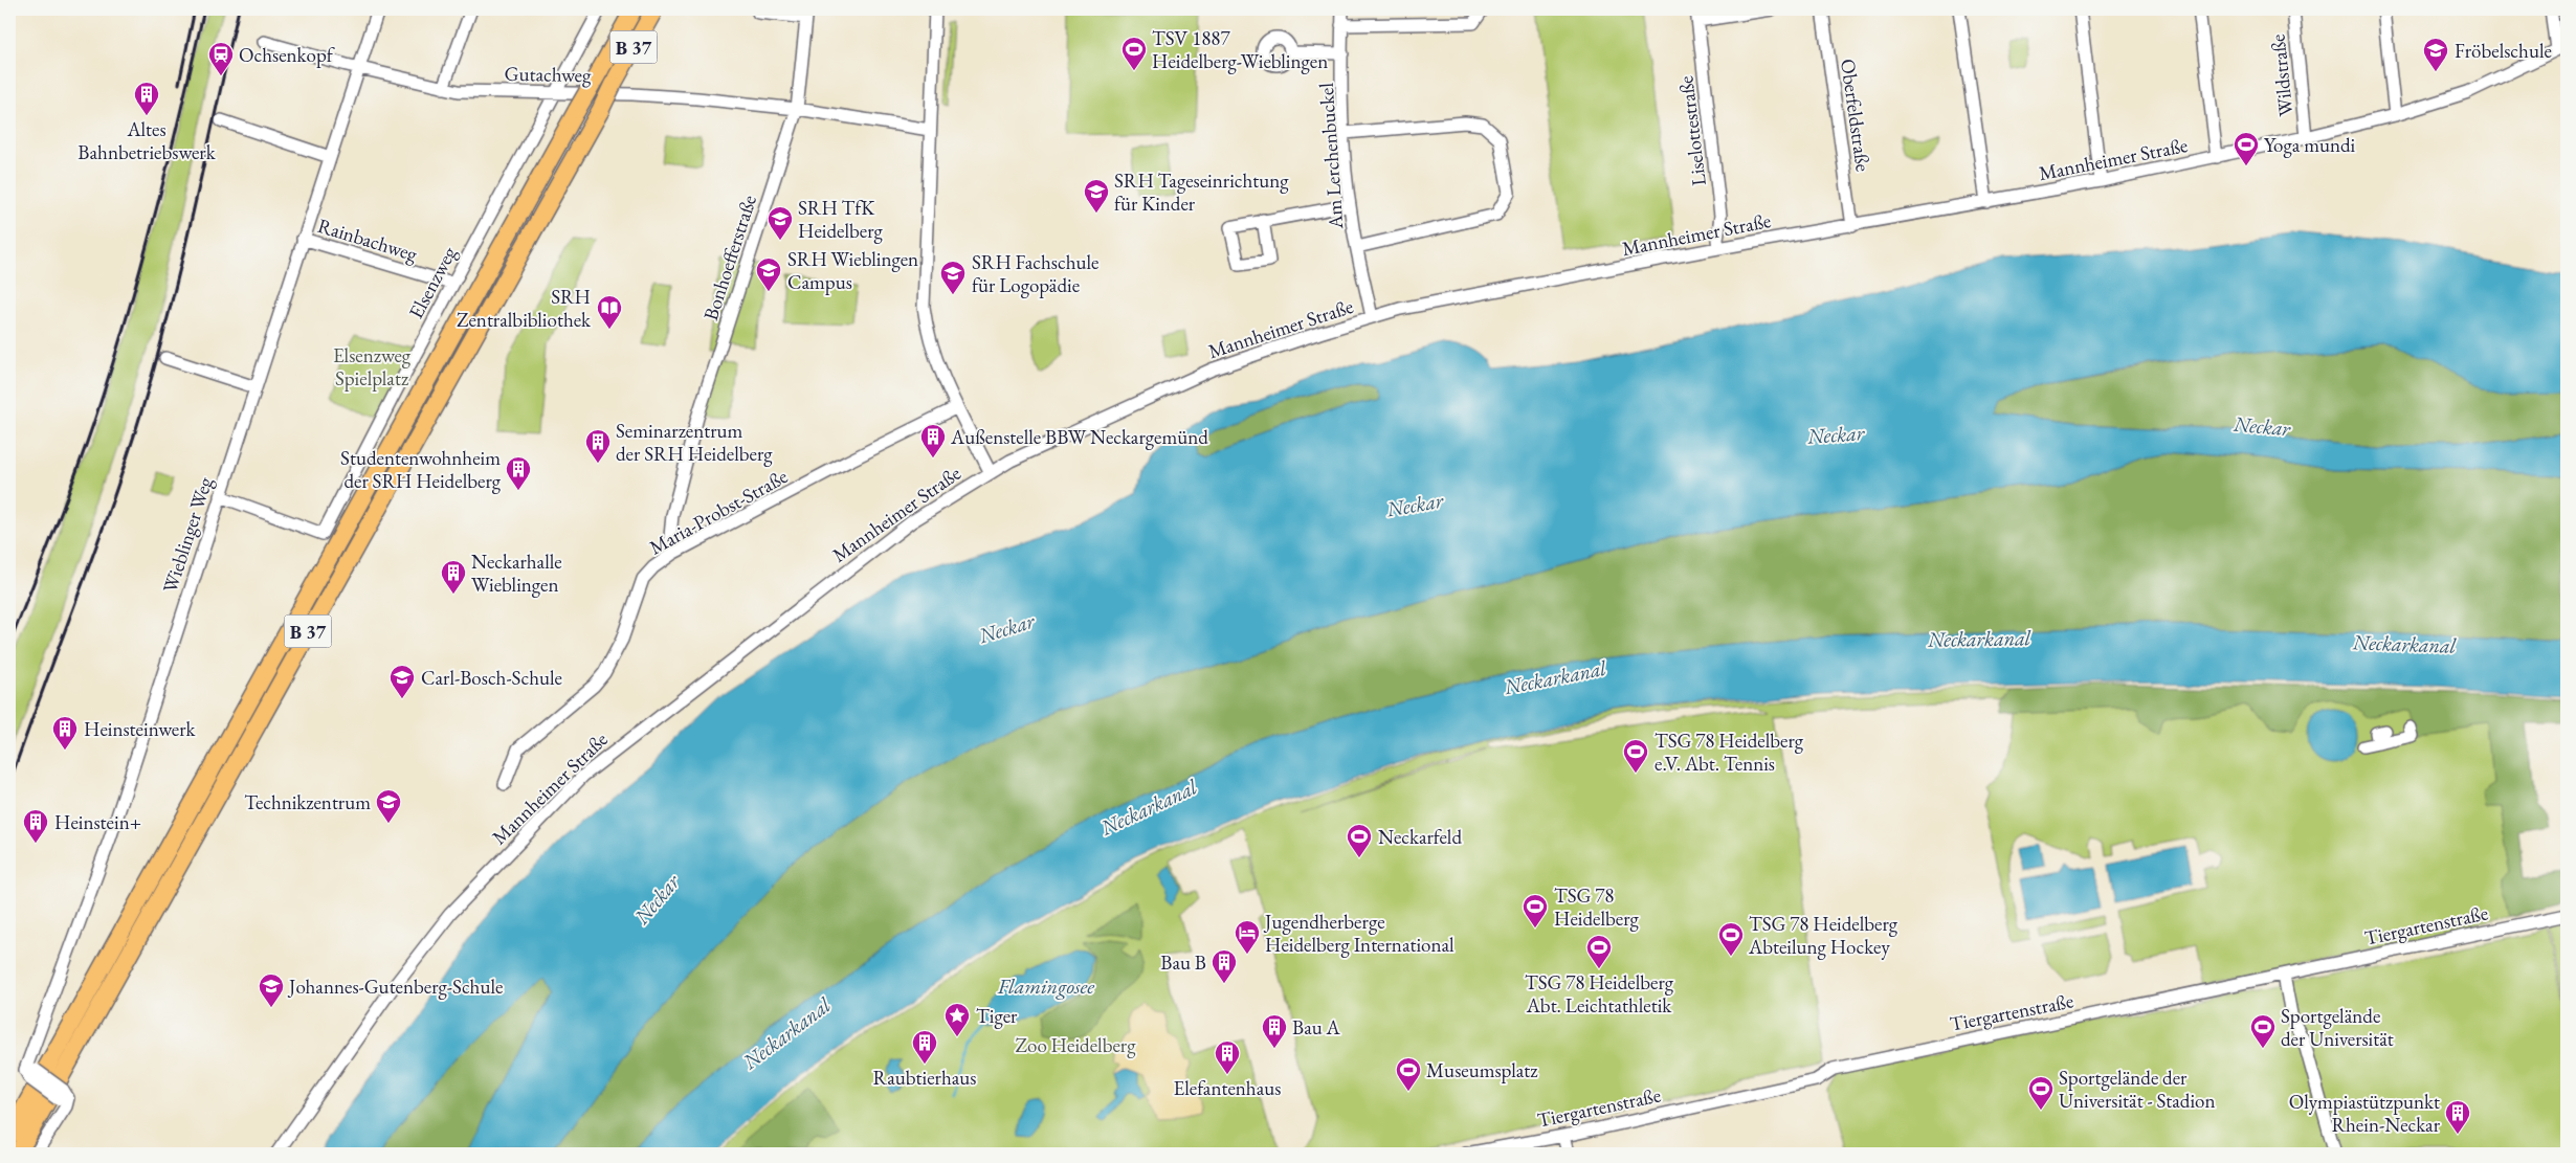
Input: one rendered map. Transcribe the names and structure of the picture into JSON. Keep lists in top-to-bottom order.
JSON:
{
  "streets": {
    "highway": ["B 37"],
    "street": [
      "Gutachweg",
      "Wildstraße",
      "Oberfeldstraße",
      "Liselottestraße",
      "Am Lerchenbuckel",
      "Mannheimer Straße",
      "Rainbachweg",
      "Bonhoefferstraße",
      "Elsenzweg",
      "Maria-Probst-Straße",
      "Wieblinger Weg",
      "Tiergartenstraße"
    ]
  },
  "crossings": [
    ["Gutachweg", "Bonhoefferstraße"],
    ["Gutachweg", "Elsenzweg"],
    ["Gutachweg", "Wieblinger Weg"],
    ["Wildstraße", "Mannheimer Straße"],
    ["Oberfeldstraße", "Mannheimer Straße"],
    ["Liselottestraße", "Mannheimer Straße"],
    ["Am Lerchenbuckel", "Mannheimer Straße"],
    ["Rainbachweg", "Elsenzweg"],
    ["Rainbachweg", "Wieblinger Weg"],
    ["Bonhoefferstraße", "Maria-Probst-Straße"],
    ["Elsenzweg", "Wieblinger Weg"]
  ],
  "water": ["Neckar", "Neckarkanal", "Flamingosee"],
  "parks": ["Elsenzweg Spielplatz", "Zoo Heidelberg"],
  "places": {
    "sports": [
      "TSV 1887 Heidelberg-Wieblingen",
      "Yoga mundi",
      "TSG 78 Heidelberg e.V. Abt. Tennis",
      "Neckarfeld",
      "TSG 78 Heidelberg",
      "TSG 78 Heidelberg Abteilung Hockey",
      "TSG 78 Heidelberg Abt. Leichtathletik",
      "Sportgelände der Universität",
      "Museumsplatz",
      "Sportgelände der Universität - Stadion"
    ],
    "school or university": [
      "Fröbelschule",
      "SRH Tageseinrichtung für Kinder",
      "SRH TfK Heidelberg",
      "SRH Wieblingen Campus",
      "SRH Fachschule für Logopädie",
      "Carl-Bosch-Schule",
      "Technikzentrum",
      "Johannes-Gutenberg-Schule"
    ],
    "station": ["Ochsenkopf"],
    "building": [
      "Altes Bahnbetriebswerk",
      "Außenstelle BBW Neckargemünd",
      "Seminarzentrum der SRH Heidelberg",
      "Studentenwohnheim der SRH Heidelberg",
      "Neckarhalle Wieblingen",
      "Heinsteinwerk",
      "Heinstein+",
      "Bau B",
      "Bau A",
      "Raubtierhaus",
      "Elefantenhaus",
      "Olympiastützpunkt Rhein-Neckar"
    ],
    "library": ["SRH Zentralbibliothek"],
    "hotel": ["Jugendherberge Heidelberg International"],
    "place": ["Tiger"]
  }
}
